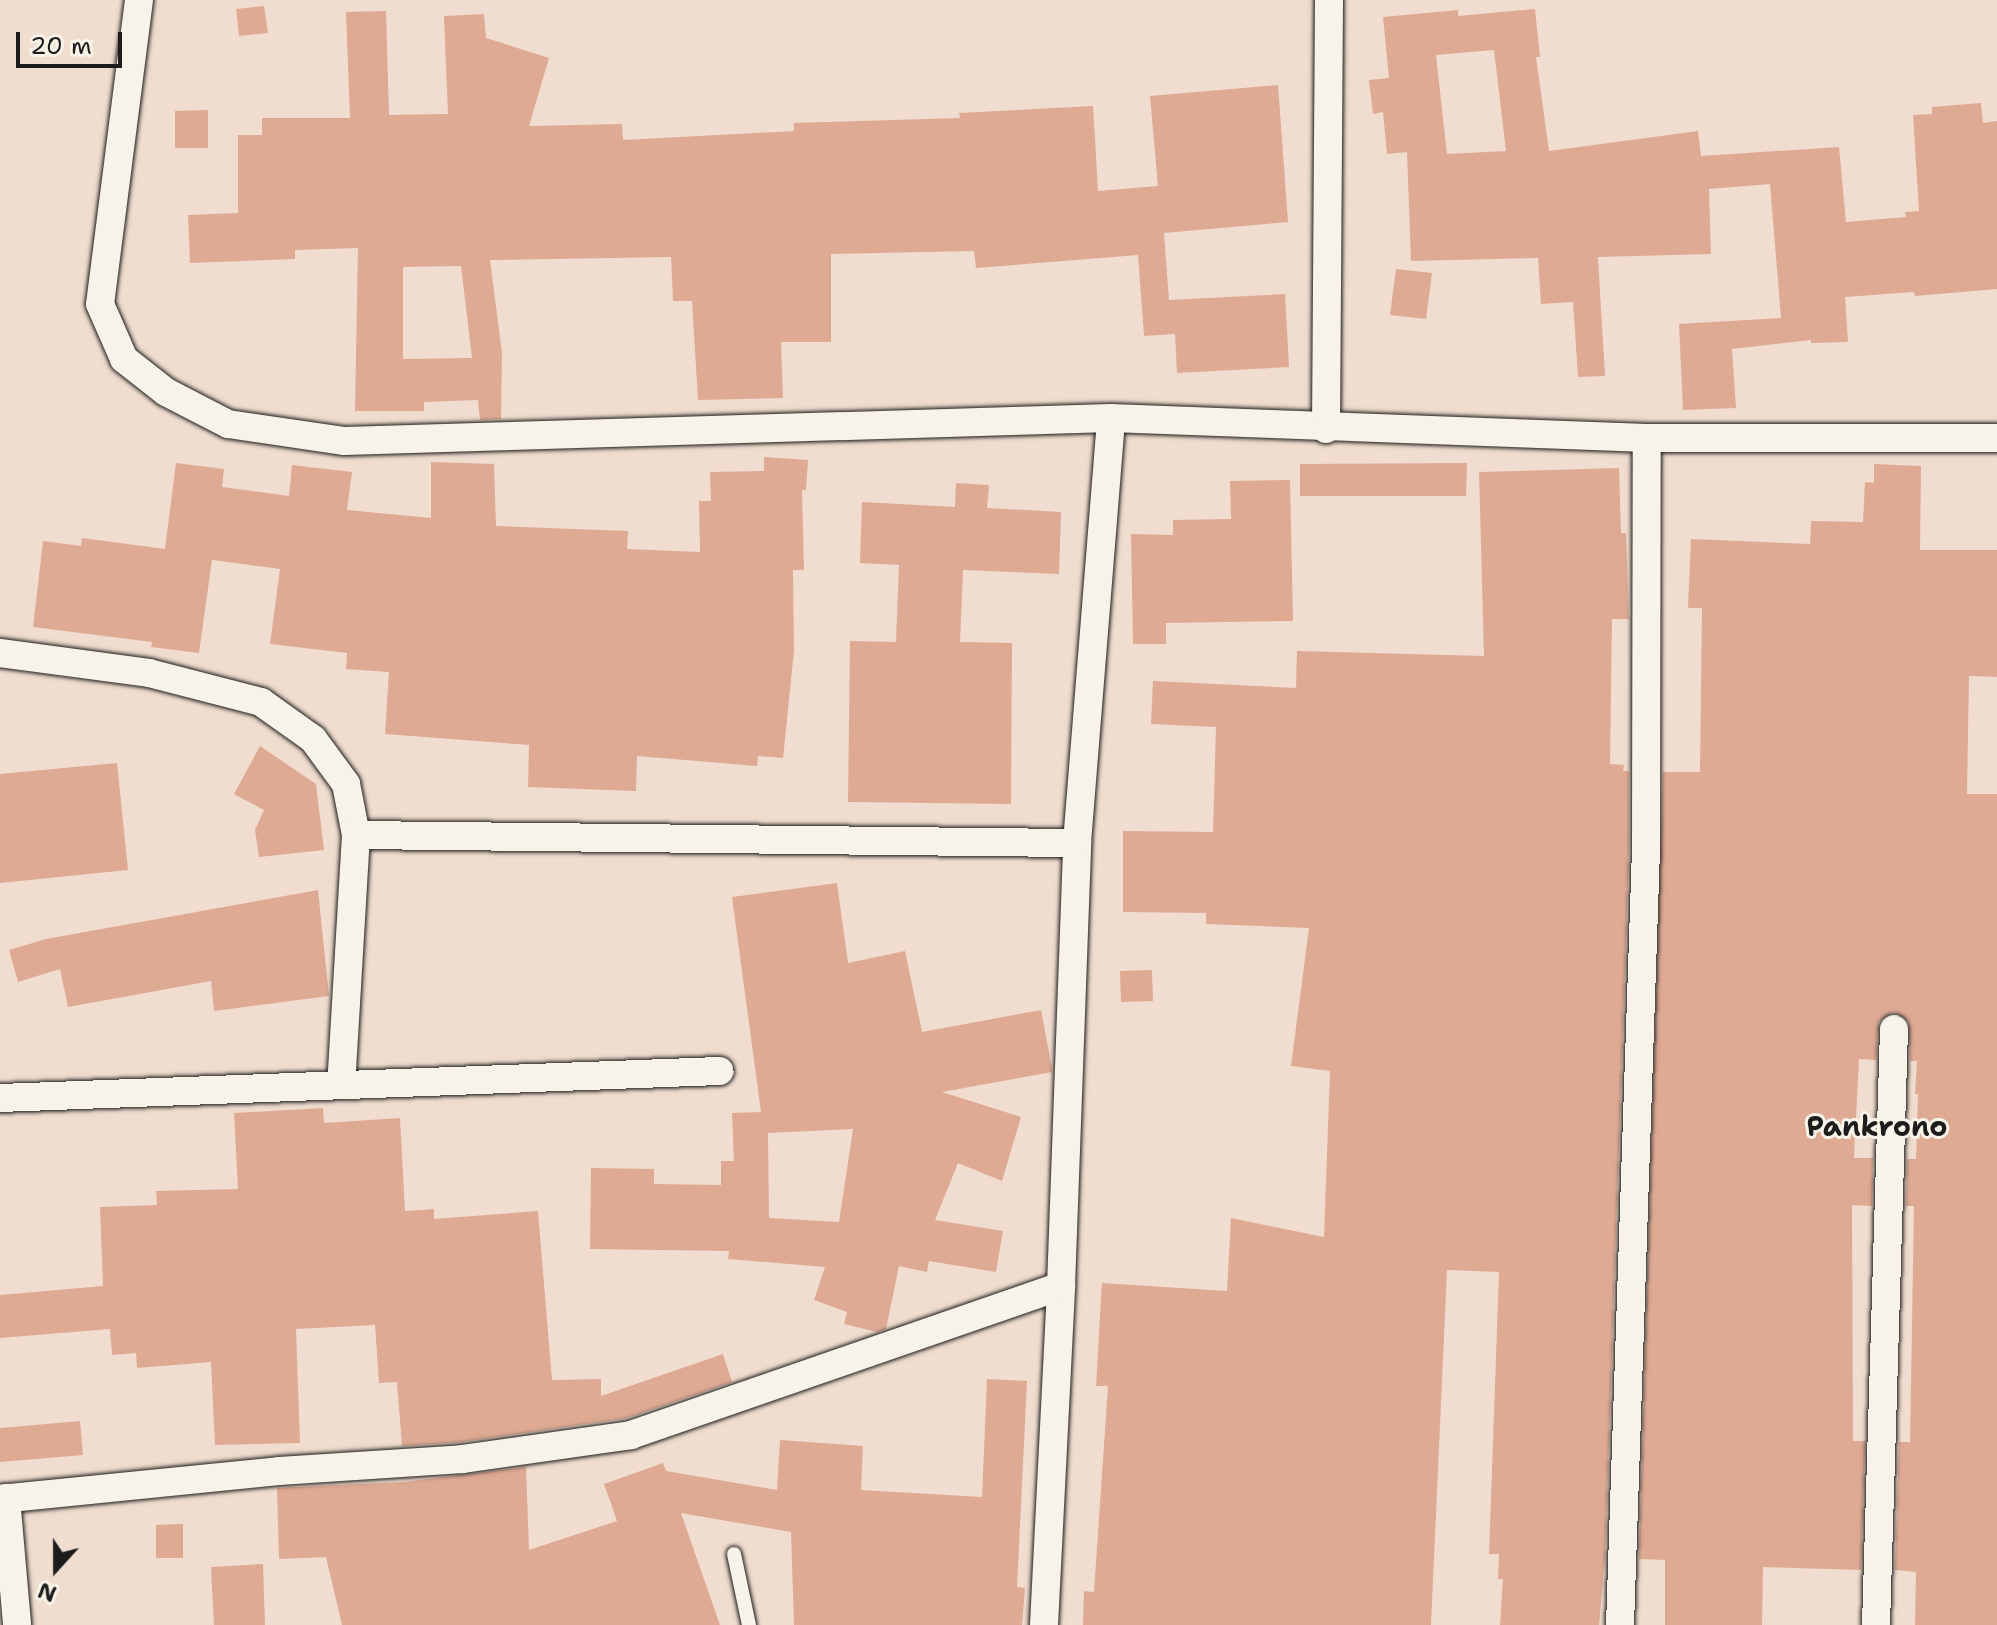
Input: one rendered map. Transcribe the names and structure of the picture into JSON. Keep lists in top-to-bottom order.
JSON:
{
  "districts": ["Pankrono"],
  "scale_bar": "20 m",
  "north": "bottom"
}
